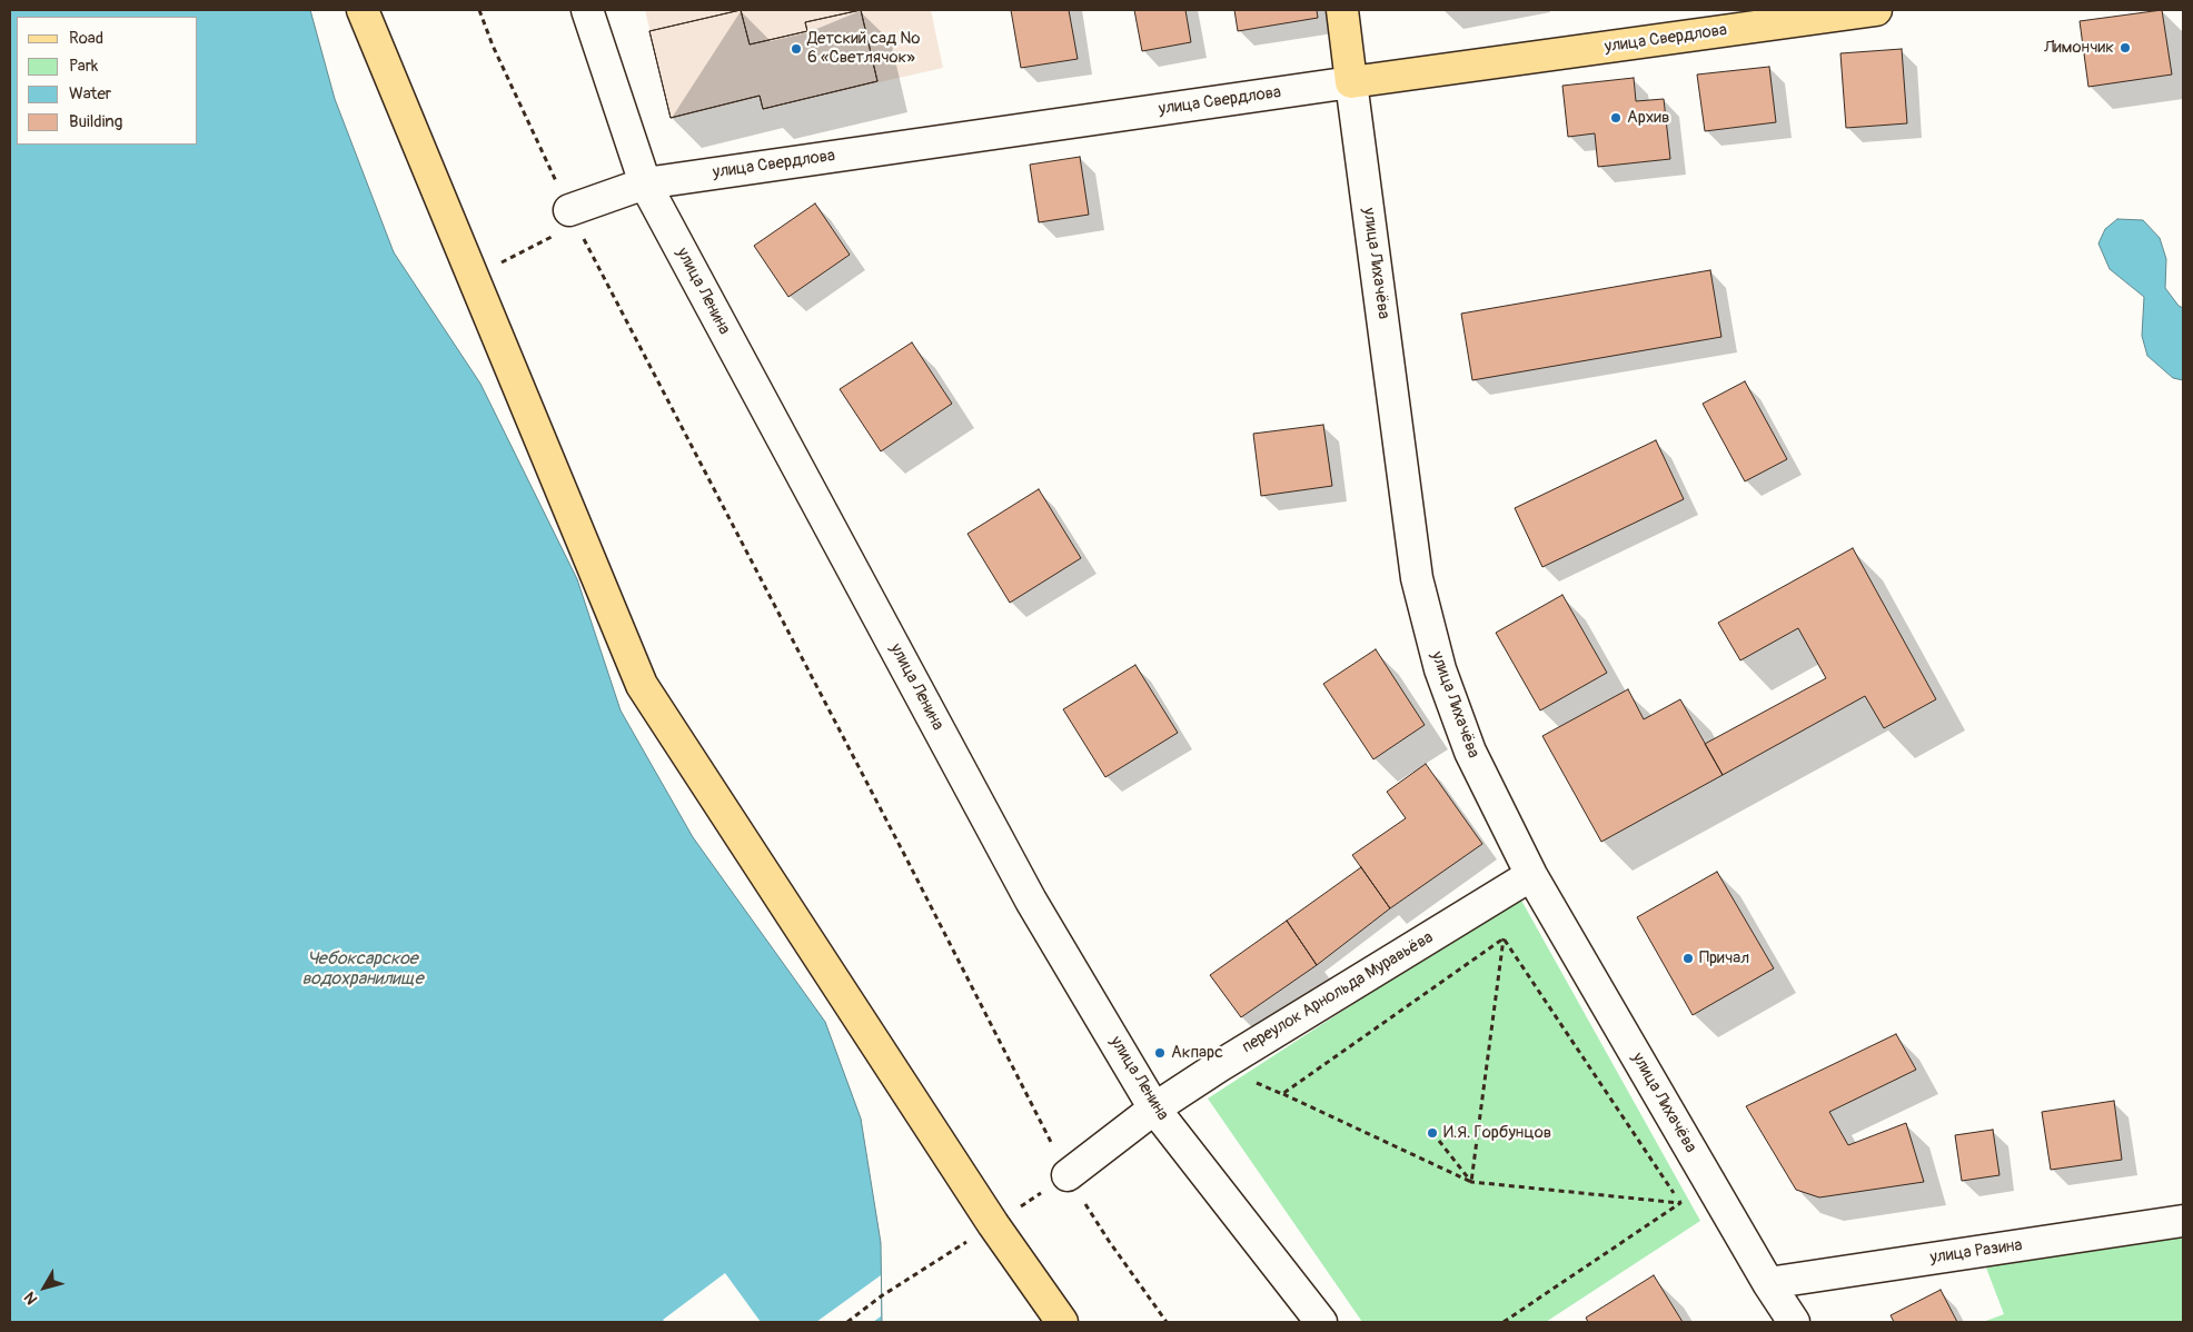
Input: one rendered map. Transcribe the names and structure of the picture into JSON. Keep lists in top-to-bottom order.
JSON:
{
  "streets": {
    "main road": ["улица Свердлова", "улица Лихачёва"],
    "street": ["улица Ленина", "переулок Арнольда Муравьёва", "улица Разина"]
  },
  "crossings": [
    ["улица Свердлова", "улица Лихачёва"],
    ["улица Свердлова", "улица Ленина"],
    ["улица Лихачёва", "переулок Арнольда Муравьёва"],
    ["улица Лихачёва", "улица Разина"],
    ["улица Ленина", "переулок Арнольда Муравьёва"]
  ],
  "water": ["Чебоксарское водохранилище"],
  "places": [
    "Лимончик",
    "Детский сад № 6 «Светлячок»",
    "Архив",
    "Причал",
    "Акпарс",
    "И.Я. Горбунцов"
  ],
  "legend": [
    "Road",
    "Park",
    "Water",
    "Building"
  ],
  "north": "bottom left"
}
